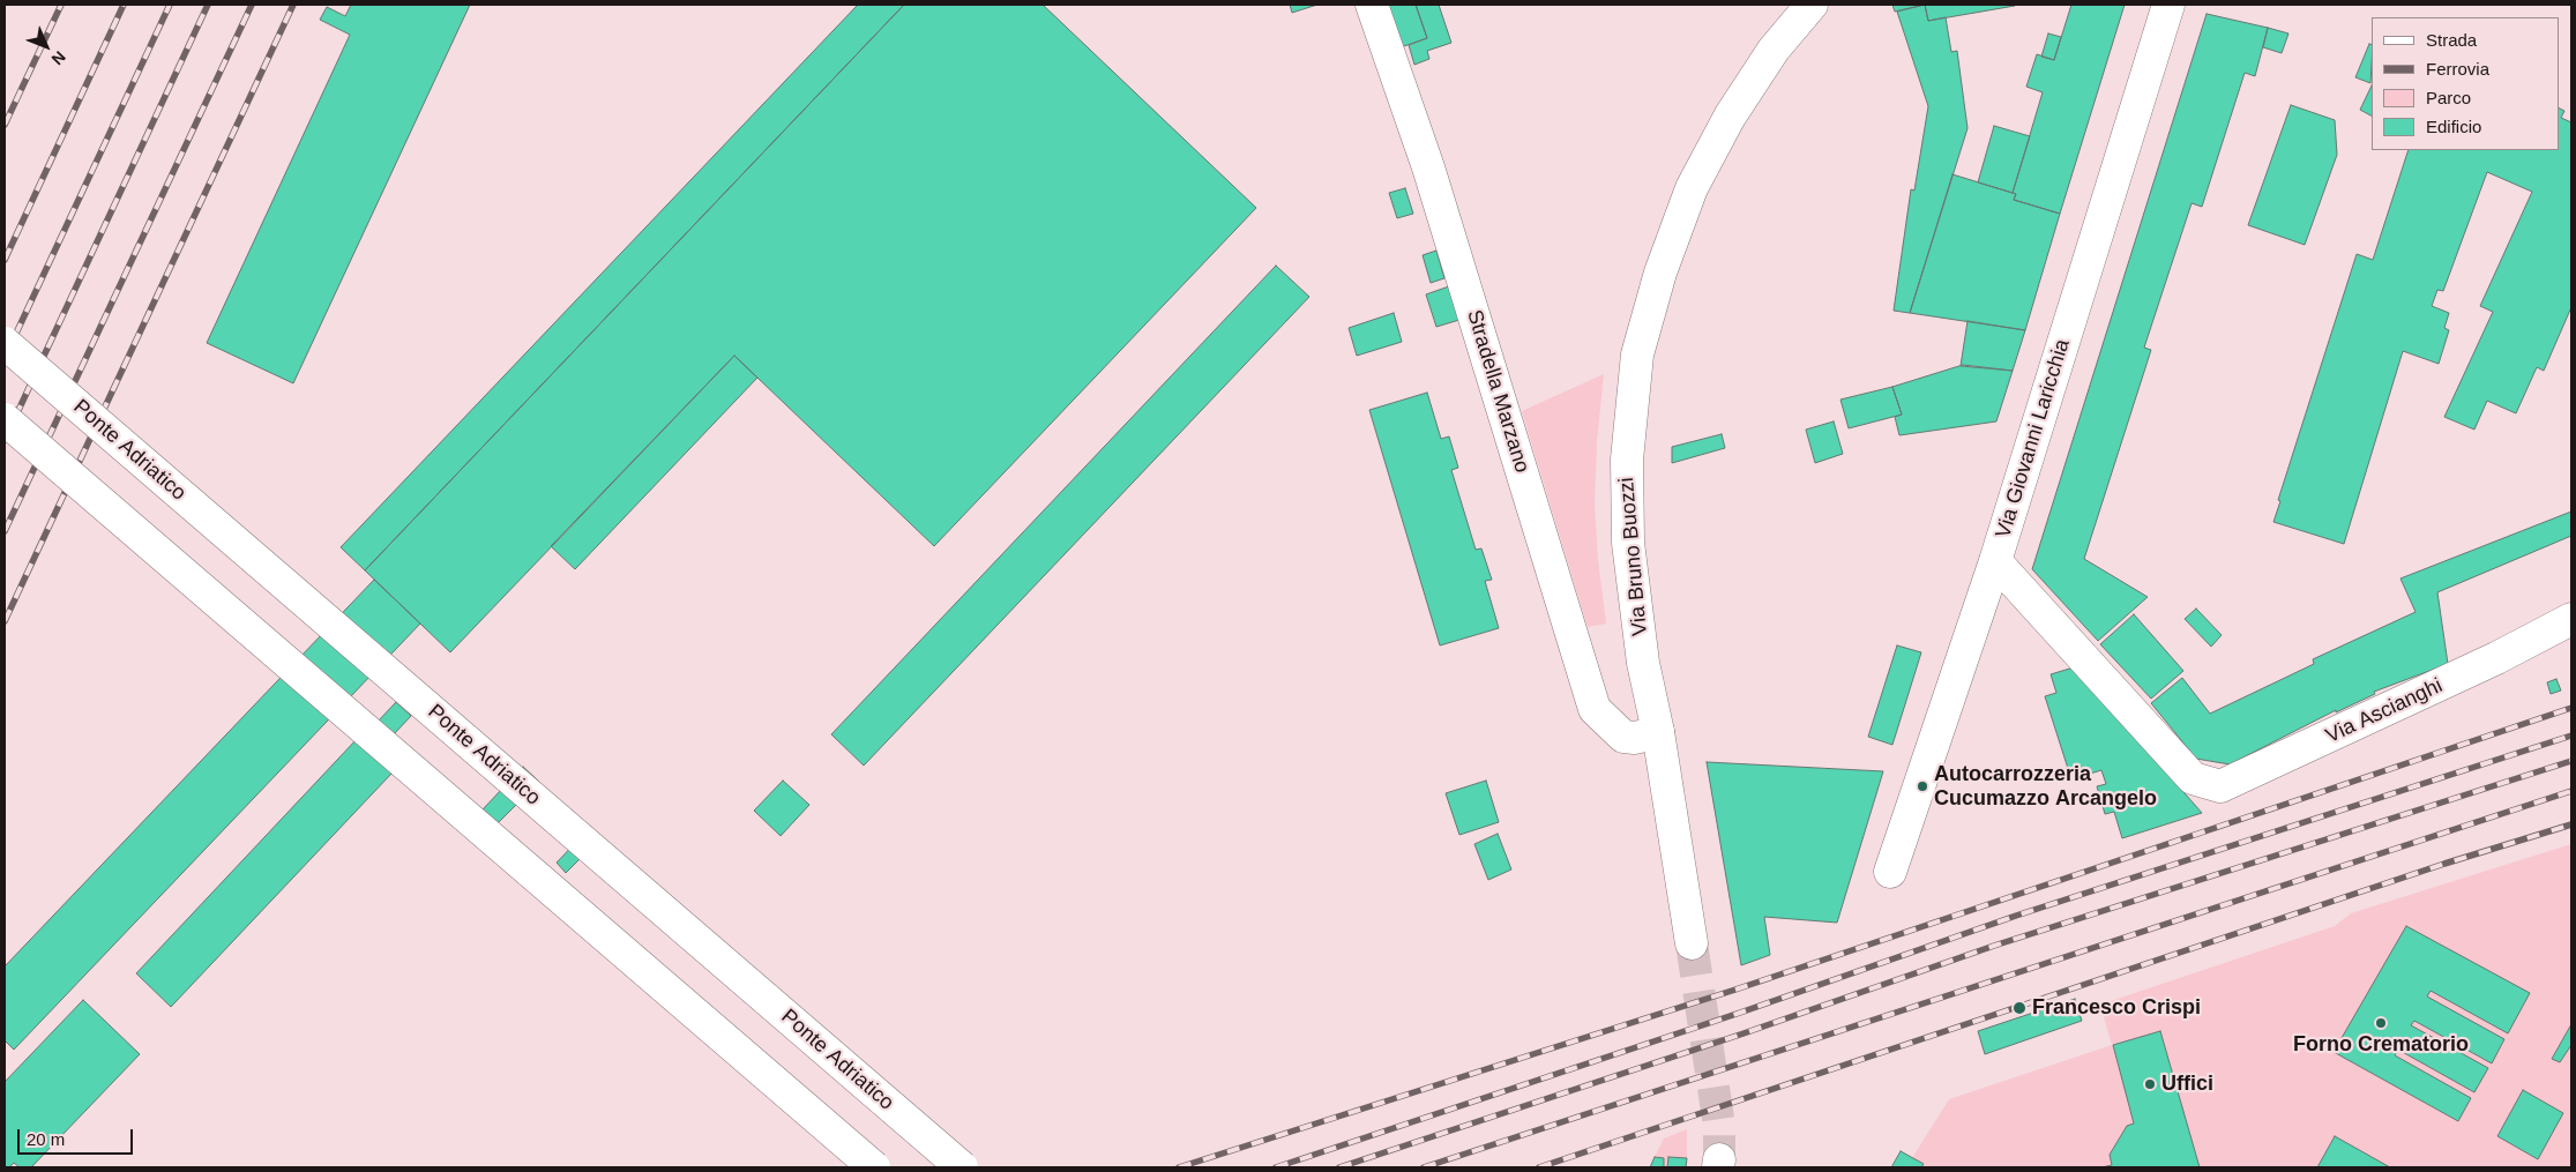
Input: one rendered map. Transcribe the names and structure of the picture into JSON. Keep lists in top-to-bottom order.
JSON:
{
  "streets": {
    "main road": [
      "Stradella Marzano",
      "Via Giovanni Laricchia",
      "Ponte Adriatico",
      "Via Bruno Buozzi",
      "Via Ascianghi"
    ]
  },
  "crossings": [
    ["Stradella Marzano", "Via Bruno Buozzi"],
    ["Via Giovanni Laricchia", "Via Ascianghi"]
  ],
  "places": [
    "Autocarrozzeria Cucumazzo Arcangelo",
    "Francesco Crispi",
    "Forno Crematorio",
    "Uffici"
  ],
  "legend": [
    "Strada",
    "Ferrovia",
    "Parco",
    "Edificio"
  ],
  "scale_bar": "20 m",
  "north": "bottom right"
}
